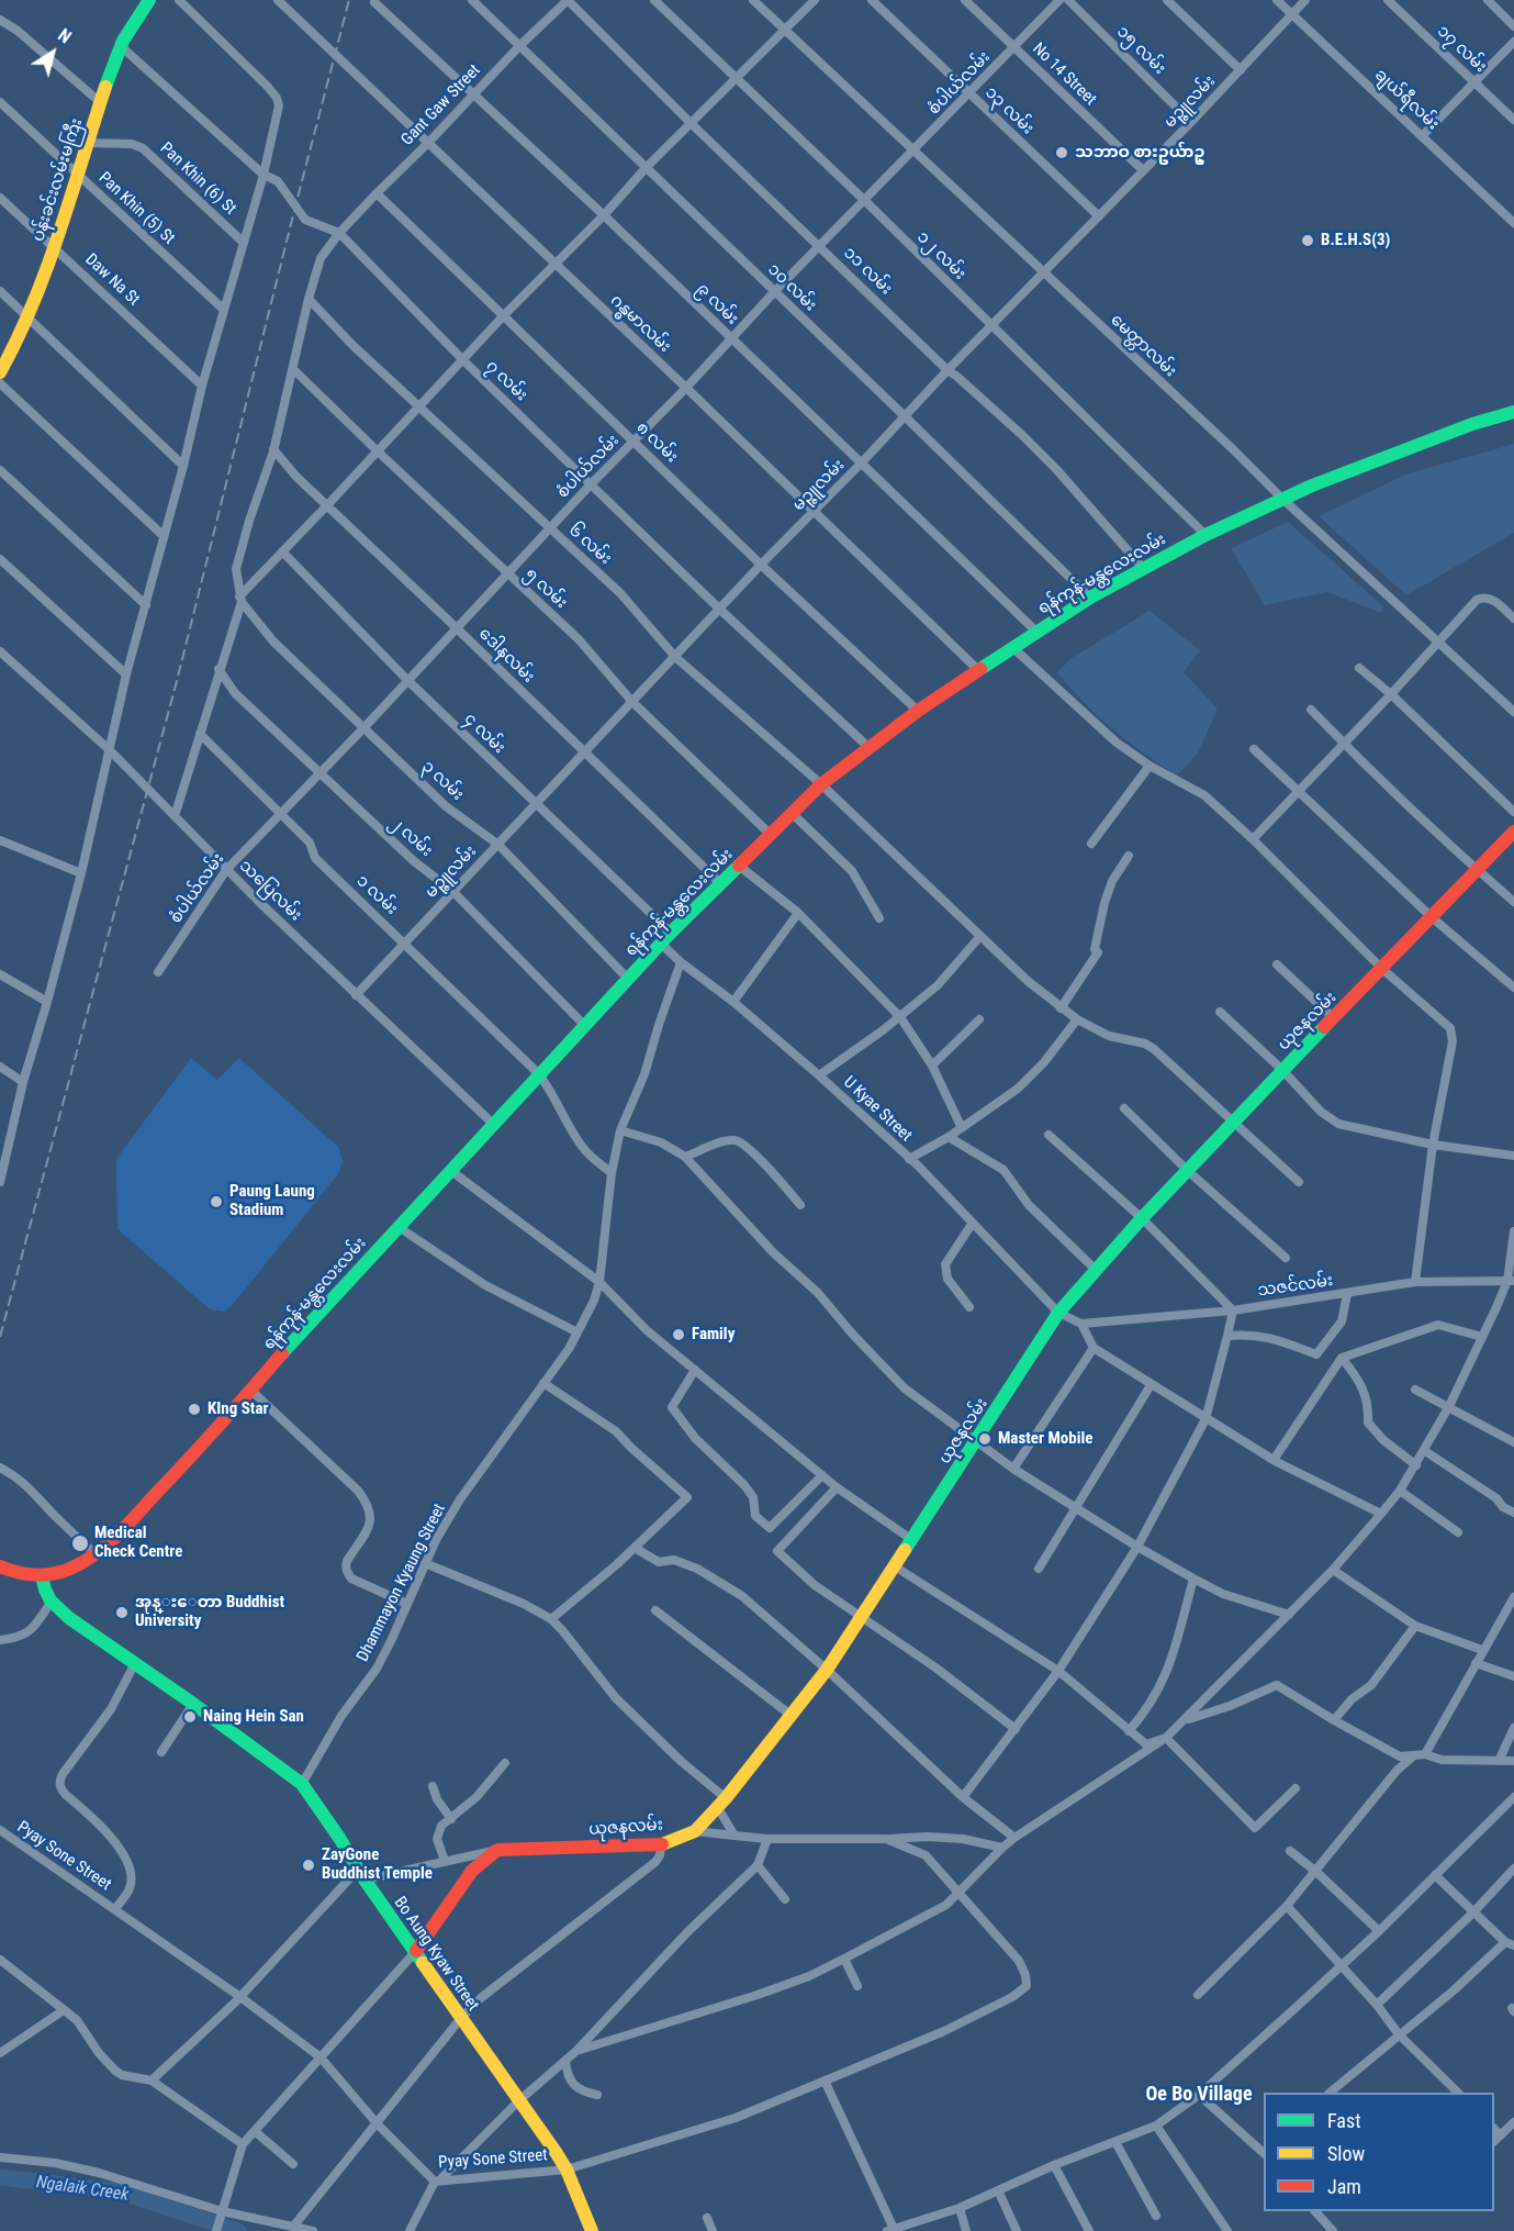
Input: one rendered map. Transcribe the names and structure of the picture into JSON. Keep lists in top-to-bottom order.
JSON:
{
  "streets": {
    "street": [
      "၁၇ လမ်း",
      "၁၅ လမ်း",
      "No 14 Street",
      "စံပါယ်လမ်း",
      "ချယ်ရီလမ်း",
      "မဉ္ဇူလမ်း",
      "Gant Gaw Street",
      "၁၃ လမ်း",
      "Pan Khin (6) St",
      "ပန်းခင်းလမ်းမကြီး",
      "Pan Khin (5) St",
      "၁၂ လမ်း",
      "၁၁ လမ်း",
      "Daw Na St",
      "၁၀ လမ်း",
      "၉ လမ်း",
      "ဂန္ဓမာလမ်း",
      "မေတ္တာလမ်း",
      "၇ လမ်း",
      "၈ လမ်း",
      "၆ လမ်း",
      "ရန်ကုန်-မန္တလေးလမ်း",
      "၅ လမ်း",
      "ဒေါနလမ်း",
      "၄ လမ်း",
      "၃ လမ်း",
      "၂ လမ်း",
      "သပြေလမ်း",
      "၁ လမ်း",
      "ယုဇနလမ်း",
      "U Kyae Street",
      "သဇင်လမ်း",
      "Dhammayon Kyaung Street",
      "Pyay Sone Street",
      "Bo Aung Kyaw Street"
    ]
  },
  "crossings": [
    ["၁၅ လမ်း", "မဉ္ဇူလမ်း"],
    ["No 14 Street", "စံပါယ်လမ်း"],
    ["No 14 Street", "မဉ္ဇူလမ်း"],
    ["စံပါယ်လမ်း", "၁၃ လမ်း"],
    ["စံပါယ်လမ်း", "၁၂ လမ်း"],
    ["စံပါယ်လမ်း", "၁၁ လမ်း"],
    ["စံပါယ်လမ်း", "၁၀ လမ်း"],
    ["စံပါယ်လမ်း", "၉ လမ်း"],
    ["စံပါယ်လမ်း", "ဂန္ဓမာလမ်း"],
    ["စံပါယ်လမ်း", "မေတ္တာလမ်း"],
    ["စံပါယ်လမ်း", "၇ လမ်း"],
    ["စံပါယ်လမ်း", "၈ လမ်း"],
    ["စံပါယ်လမ်း", "၆ လမ်း"],
    ["စံပါယ်လမ်း", "၅ လမ်း"],
    ["စံပါယ်လမ်း", "ဒေါနလမ်း"],
    ["စံပါယ်လမ်း", "၄ လမ်း"],
    ["စံပါယ်လမ်း", "၃ လမ်း"],
    ["စံပါယ်လမ်း", "၂ လမ်း"],
    ["စံပါယ်လမ်း", "သပြေလမ်း"],
    ["စံပါယ်လမ်း", "၁ လမ်း"],
    ["ချယ်ရီလမ်း", "မဉ္ဇူလမ်း"],
    ["မဉ္ဇူလမ်း", "၁၃ လမ်း"],
    ["မဉ္ဇူလမ်း", "၁၂ လမ်း"],
    ["မဉ္ဇူလမ်း", "၁၁ လမ်း"],
    ["မဉ္ဇူလမ်း", "၁၀ လမ်း"],
    ["မဉ္ဇူလမ်း", "၉ လမ်း"],
    ["မဉ္ဇူလမ်း", "ဂန္ဓမာလမ်း"],
    ["မဉ္ဇူလမ်း", "မေတ္တာလမ်း"],
    ["မဉ္ဇူလမ်း", "၇ လမ်း"],
    ["မဉ္ဇူလမ်း", "၈ လမ်း"],
    ["မဉ္ဇူလမ်း", "၆ လမ်း"],
    ["မဉ္ဇူလမ်း", "၅ လမ်း"],
    ["မဉ္ဇူလမ်း", "ဒေါနလမ်း"],
    ["မဉ္ဇူလမ်း", "၄ လမ်း"],
    ["မဉ္ဇူလမ်း", "၃ လမ်း"],
    ["မဉ္ဇူလမ်း", "၂ လမ်း"],
    ["မဉ္ဇူလမ်း", "သပြေလမ်း"],
    ["မဉ္ဇူလမ်း", "၁ လမ်း"],
    ["Gant Gaw Street", "၁၁ လမ်း"],
    ["Gant Gaw Street", "၁၀ လမ်း"],
    ["Gant Gaw Street", "၉ လမ်း"],
    ["Gant Gaw Street", "ဂန္ဓမာလမ်း"],
    ["Gant Gaw Street", "၇ လမ်း"],
    ["Gant Gaw Street", "၈ လမ်း"],
    ["Gant Gaw Street", "၆ လမ်း"],
    ["Gant Gaw Street", "၅ လမ်း"],
    ["Gant Gaw Street", "ဒေါနလမ်း"],
    ["Gant Gaw Street", "၃ လမ်း"],
    ["Pan Khin (6) St", "ပန်းခင်းလမ်းမကြီး"],
    ["ပန်းခင်းလမ်းမကြီး", "Pan Khin (5) St"],
    ["ပန်းခင်းလမ်းမကြီး", "Daw Na St"],
    ["ပန်းခင်းလမ်းမကြီး", "၇ လမ်း"],
    ["၁၂ လမ်း", "ရန်ကုန်-မန္တလေးလမ်း"],
    ["၁၁ လမ်း", "ရန်ကုန်-မန္တလေးလမ်း"],
    ["၁၀ လမ်း", "ရန်ကုန်-မန္တလေးလမ်း"],
    ["၉ လမ်း", "ရန်ကုန်-မန္တလေးလမ်း"],
    ["ဂန္ဓမာလမ်း", "ရန်ကုန်-မန္တလေးလမ်း"],
    ["မေတ္တာလမ်း", "ရန်ကုန်-မန္တလေးလမ်း"],
    ["၇ လမ်း", "ရန်ကုန်-မန္တလေးလမ်း"],
    ["၈ လမ်း", "ရန်ကုန်-မန္တလေးလမ်း"],
    ["၆ လမ်း", "ရန်ကုန်-မန္တလေးလမ်း"],
    ["၆ လမ်း", "ယုဇနလမ်း"],
    ["ရန်ကုန်-မန္တလေးလမ်း", "၅ လမ်း"],
    ["ရန်ကုန်-မန္တလေးလမ်း", "ဒေါနလမ်း"],
    ["ရန်ကုန်-မန္တလေးလမ်း", "၄ လမ်း"],
    ["ရန်ကုန်-မန္တလေးလမ်း", "၃ လမ်း"],
    ["ရန်ကုန်-မန္တလေးလမ်း", "၂ လမ်း"],
    ["ရန်ကုန်-မန္တလေးလမ်း", "သပြေလမ်း"],
    ["ရန်ကုန်-မန္တလေးလမ်း", "၁ လမ်း"],
    ["ရန်ကုန်-မန္တလေးလမ်း", "U Kyae Street"],
    ["၄ လမ်း", "U Kyae Street"],
    ["၁ လမ်း", "Dhammayon Kyaung Street"],
    ["ယုဇနလမ်း", "U Kyae Street"],
    ["U Kyae Street", "Dhammayon Kyaung Street"],
    ["Dhammayon Kyaung Street", "Bo Aung Kyaw Street"],
    ["Pyay Sone Street", "Bo Aung Kyaw Street"]
  ],
  "districts": ["Oe Bo Village"],
  "water": ["Ngalaik Creek"],
  "places": [
    "သဘာဝ စားဥယ်ာဥ္",
    "B.E.H.S(3)",
    "Paung Laung Stadium",
    "Family",
    "KIng Star",
    "Master Mobile",
    "Medical Check Centre",
    "အုန္းေတာ Buddhist University",
    "Naing Hein San",
    "ZayGone Buddhist Temple"
  ],
  "legend": ["Fast", "Slow", "Jam"],
  "north": "top right"
}
